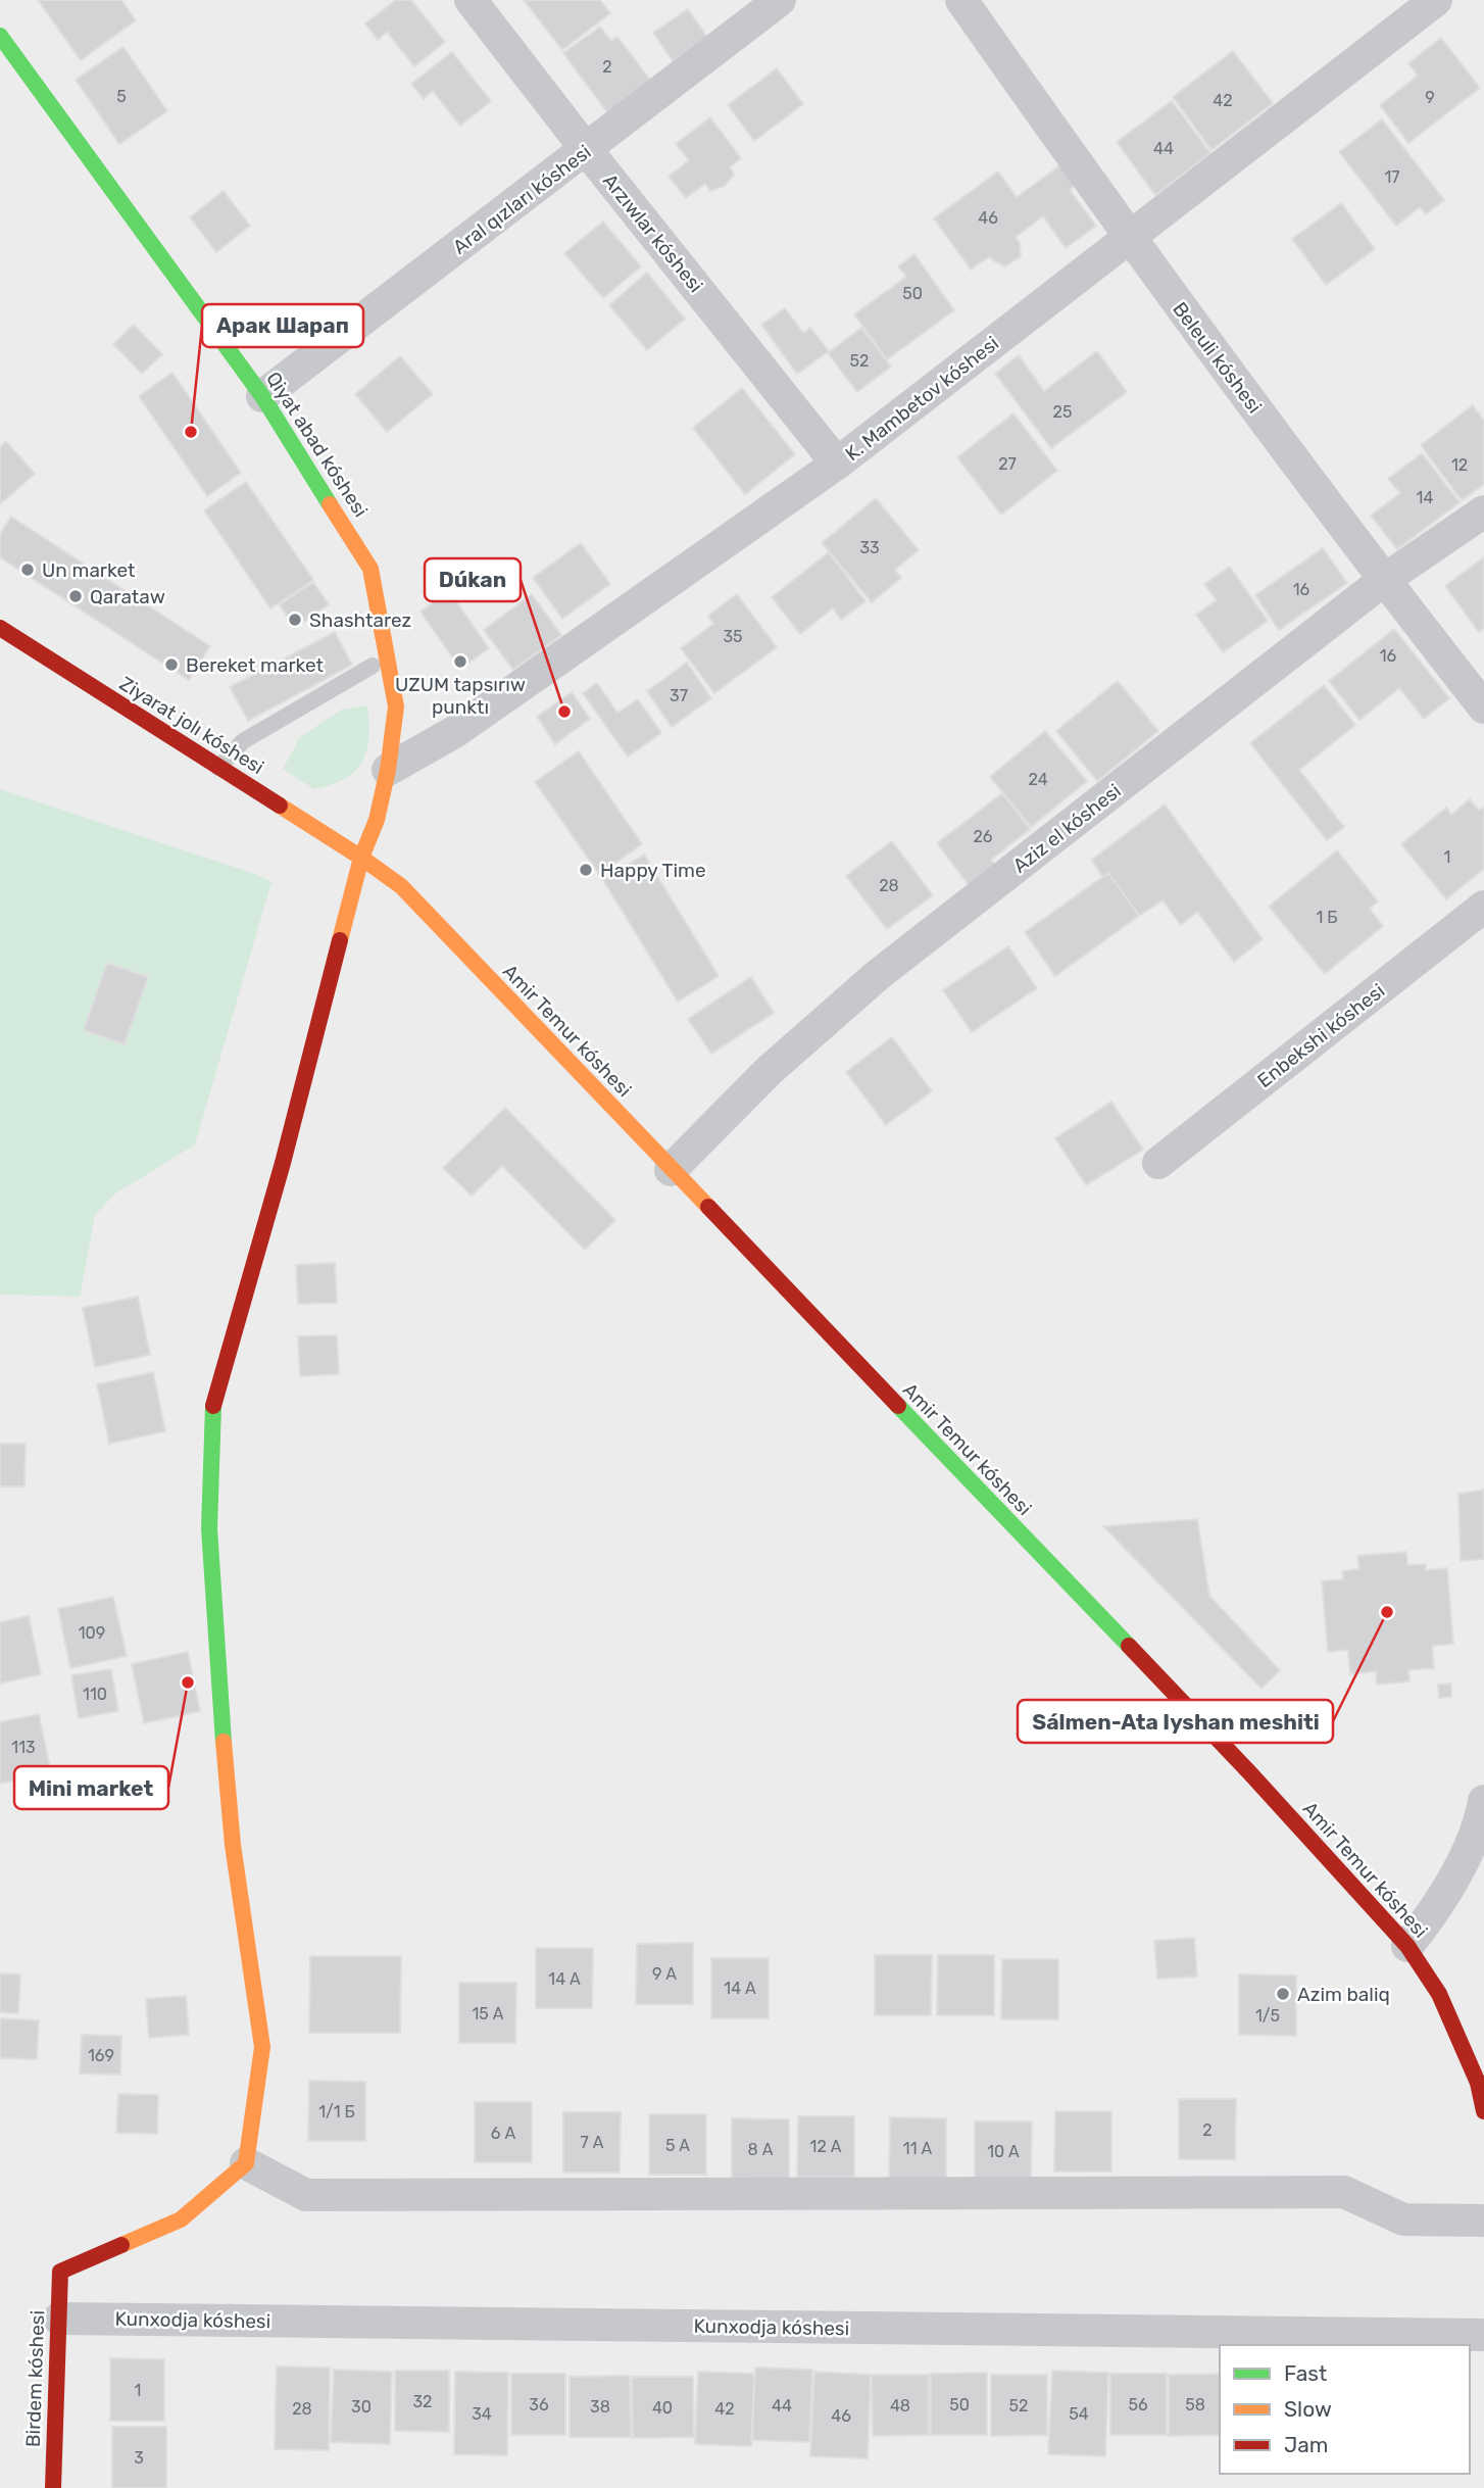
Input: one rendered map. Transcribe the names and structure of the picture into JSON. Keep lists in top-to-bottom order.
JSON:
{
  "streets": {
    "street": [
      "Aral qızları kóshesi",
      "Arzıwlar kóshesi",
      "Beleuli kóshesi",
      "K. Mambetov kóshesi",
      "Qiyat abad kóshesi",
      "Ziyarat jolı kóshesi",
      "Aziz el kóshesi",
      "Amir Temur kóshesi",
      "Enbekshi kóshesi",
      "Kunxodja kóshesi",
      "Birdem kóshesi"
    ]
  },
  "crossings": [
    ["Aral qızları kóshesi", "Arzıwlar kóshesi"],
    ["Aral qızları kóshesi", "Qiyat abad kóshesi"],
    ["Arzıwlar kóshesi", "K. Mambetov kóshesi"],
    ["Beleuli kóshesi", "K. Mambetov kóshesi"],
    ["Beleuli kóshesi", "Aziz el kóshesi"],
    ["K. Mambetov kóshesi", "Qiyat abad kóshesi"],
    ["Qiyat abad kóshesi", "Ziyarat jolı kóshesi"],
    ["Qiyat abad kóshesi", "Amir Temur kóshesi"],
    ["Qiyat abad kóshesi", "Birdem kóshesi"],
    ["Ziyarat jolı kóshesi", "Amir Temur kóshesi"],
    ["Aziz el kóshesi", "Amir Temur kóshesi"],
    ["Kunxodja kóshesi", "Birdem kóshesi"]
  ],
  "places": [
    "Арак Шарап",
    "Un market",
    "Qarataw",
    "Shashtarez",
    "UZUM tapsırıw punktı",
    "Bereket market",
    "Dúkan",
    "Happy Time",
    "Sálmen-Ata Iyshan meshiti",
    "Mini market",
    "Azim baliq"
  ],
  "house_numbers": [
    "2",
    "5",
    "9",
    "42",
    "44",
    "17",
    "46",
    "50",
    "52",
    "25",
    "27",
    "12",
    "14",
    "33",
    "16",
    "35",
    "16",
    "37",
    "24",
    "26",
    "1",
    "28",
    "1 Б",
    "109",
    "110",
    "113",
    "9 А",
    "14 А",
    "14 А",
    "15 А",
    "1/5",
    "169",
    "1/1 Б",
    "2",
    "6 А",
    "7 А",
    "5 А",
    "12 А",
    "11 А",
    "8 А",
    "10 А",
    "1",
    "32",
    "36",
    "50",
    "56",
    "58",
    "44",
    "48",
    "52",
    "30",
    "38",
    "40",
    "28",
    "42",
    "34",
    "54",
    "46",
    "3"
  ],
  "legend": ["Fast", "Slow", "Jam"]
}
